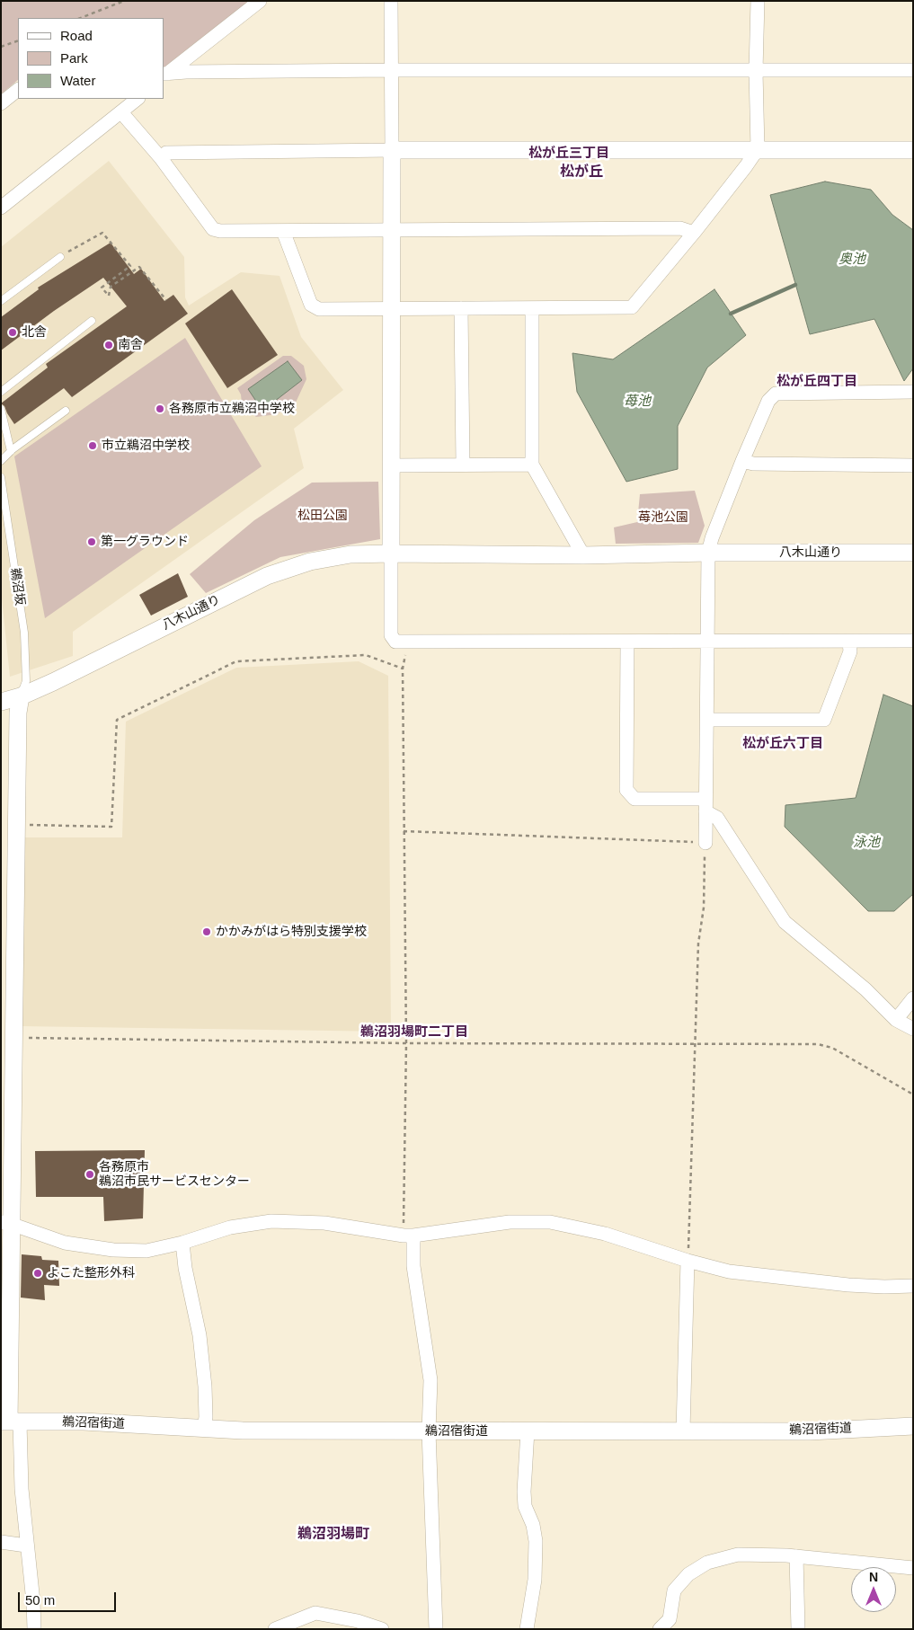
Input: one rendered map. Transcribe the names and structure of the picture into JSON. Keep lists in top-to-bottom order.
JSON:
{
  "streets": {
    "street": ["八木山通り", "鵜沼宿街道"],
    "lane": ["鵜沼坂"]
  },
  "crossings": [
    ["八木山通り", "鵜沼坂"]
  ],
  "districts": [
    "松が丘三丁目",
    "松が丘",
    "松が丘四丁目",
    "松が丘六丁目",
    "鵜沼羽場町二丁目",
    "鵜沼羽場町"
  ],
  "water": ["奥池", "苺池", "泳池"],
  "parks": ["松田公園", "苺池公園"],
  "places": [
    "北舎",
    "南舎",
    "各務原市立鵜沼中学校",
    "市立鵜沼中学校",
    "第一グラウンド",
    "かかみがはら特別支援学校",
    "各務原市 鵜沼市民サービスセンター",
    "よこた整形外科"
  ],
  "legend": ["Road", "Park", "Water"],
  "scale_bar": "50 m",
  "north": "top"
}
